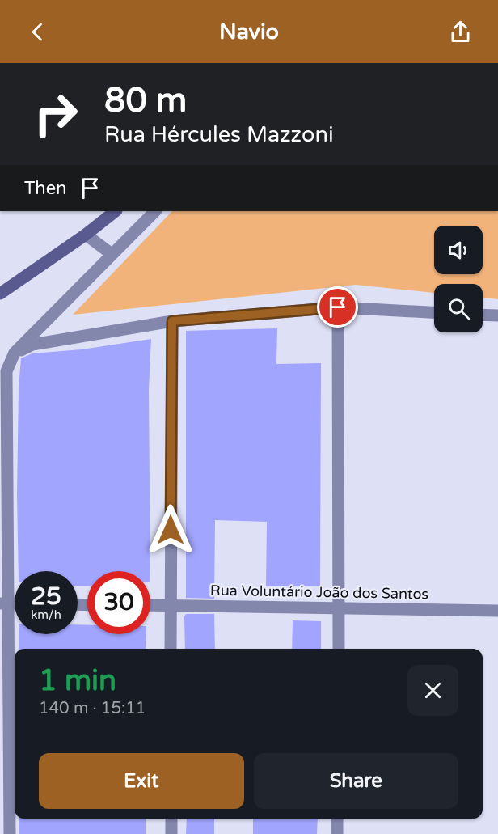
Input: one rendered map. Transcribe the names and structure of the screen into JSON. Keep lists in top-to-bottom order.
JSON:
{
  "streets": {
    "street": ["Rua Voluntário João dos Santos"]
  },
  "page": {
    "header": "Navio",
    "turn": ["80 m", "Rua Hércules Mazzoni"],
    "then": "Then",
    "speed": "25 km/h",
    "limit": "30",
    "heading": ["1 min", "140 m · 15:11"],
    "buttons": ["Exit", "Share"]
  }
}
